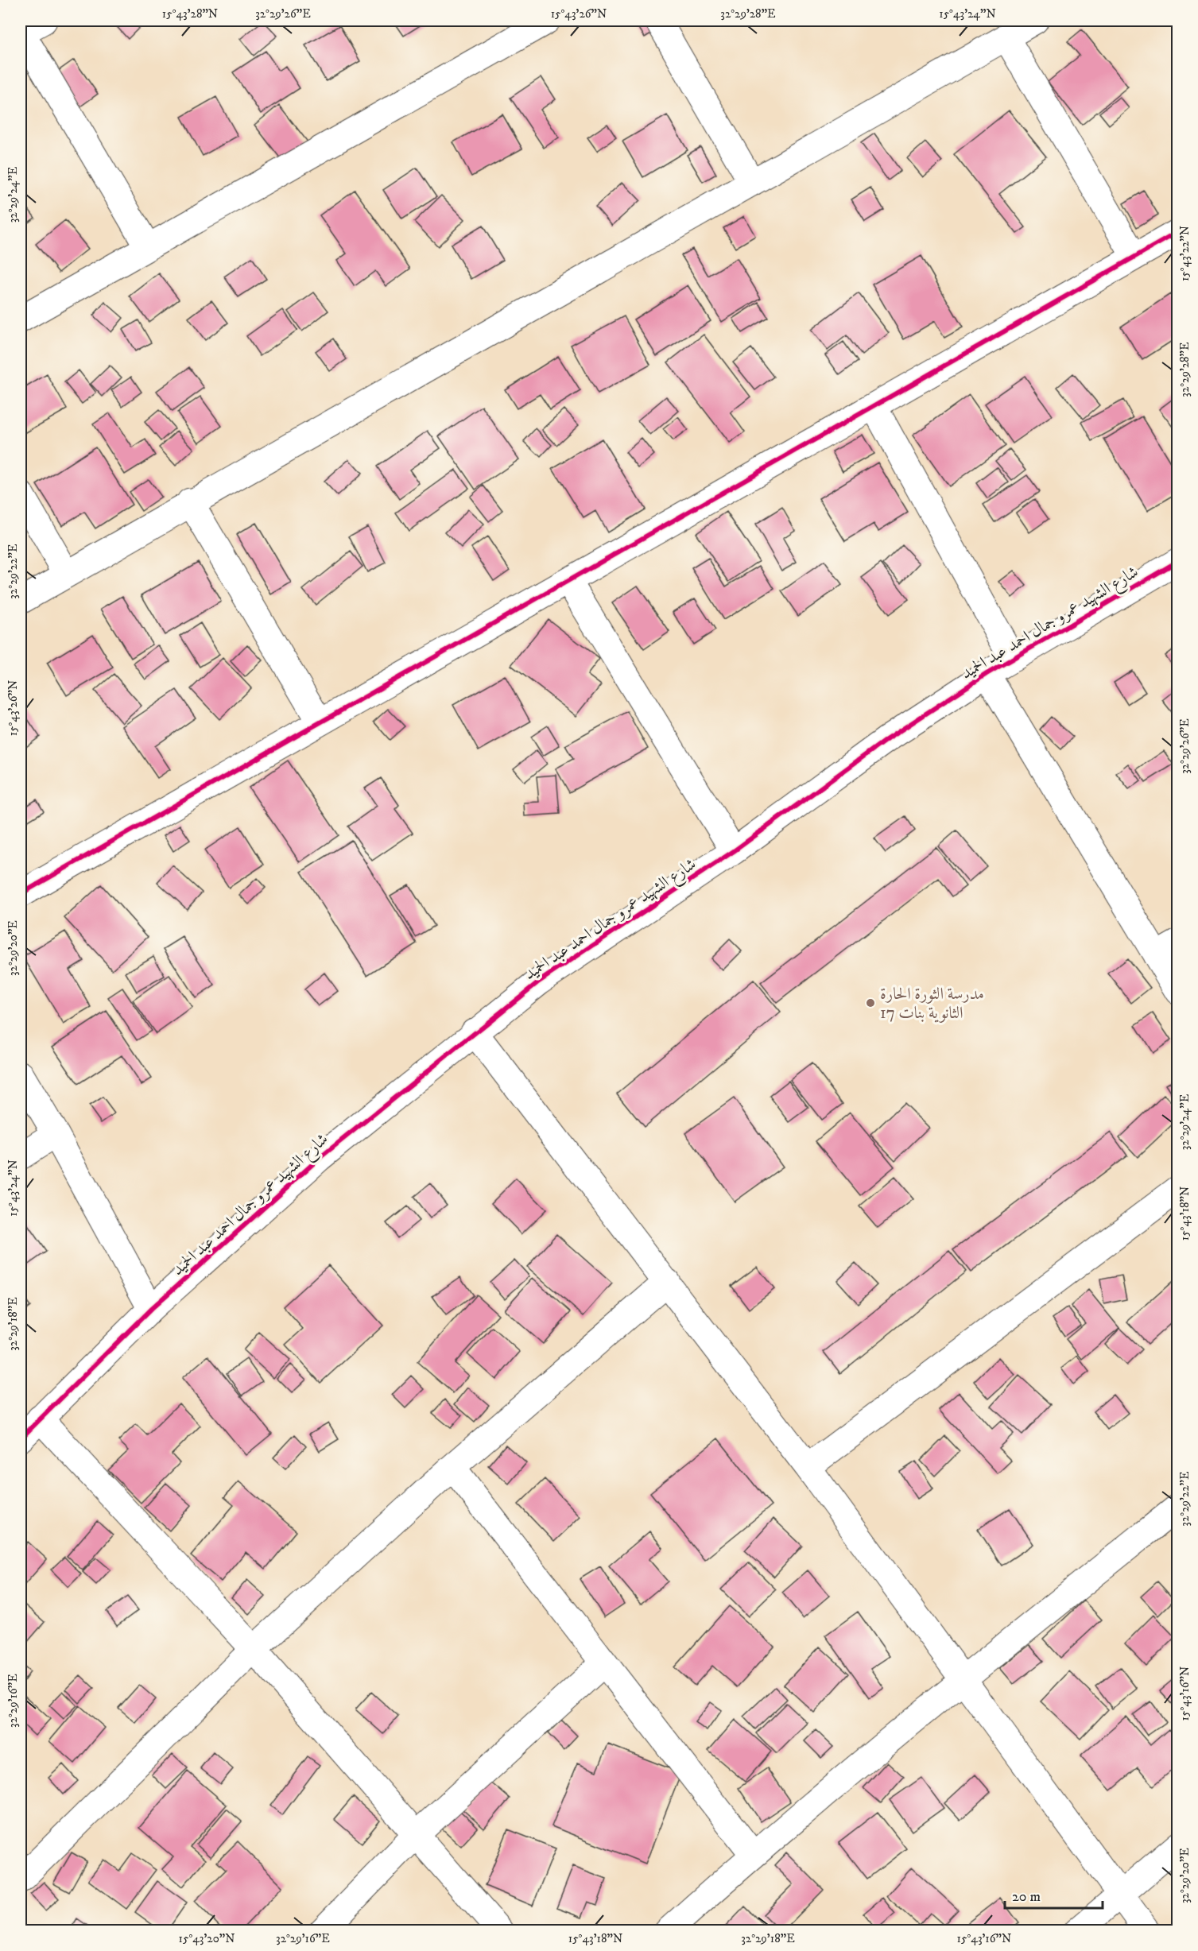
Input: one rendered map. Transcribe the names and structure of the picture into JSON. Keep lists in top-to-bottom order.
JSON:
{
  "streets": {
    "street": ["شارع الشهيد عمرو جمال احمد عبد الحميد"]
  },
  "places": ["مدرسة الثورة الحارة 17 الثانوية بنات"],
  "scale_bar": "20 m",
  "coordinates": [
    "15°43'28\"N",
    "32°29'26\"E",
    "15°43'26\"N",
    "32°29'28\"E",
    "15°43'24\"N",
    "32°29'24\"E",
    "15°43'22\"N",
    "32°29'22\"E",
    "32°29'20\"E",
    "15°43'18\"N",
    "32°29'18\"E",
    "15°43'16\"N",
    "32°29'16\"E",
    "15°43'20\"N"
  ]
}
